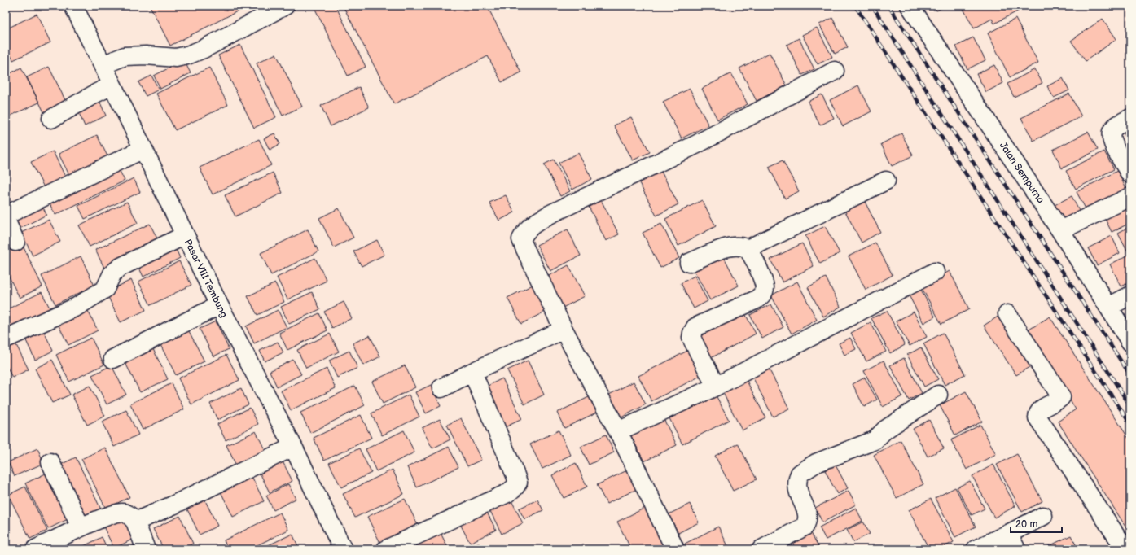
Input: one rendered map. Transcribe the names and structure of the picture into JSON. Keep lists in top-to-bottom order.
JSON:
{
  "streets": {
    "street": ["Jalan Sempurna", "Pasar VIII Tembung"]
  },
  "scale_bar": "20 m"
}
